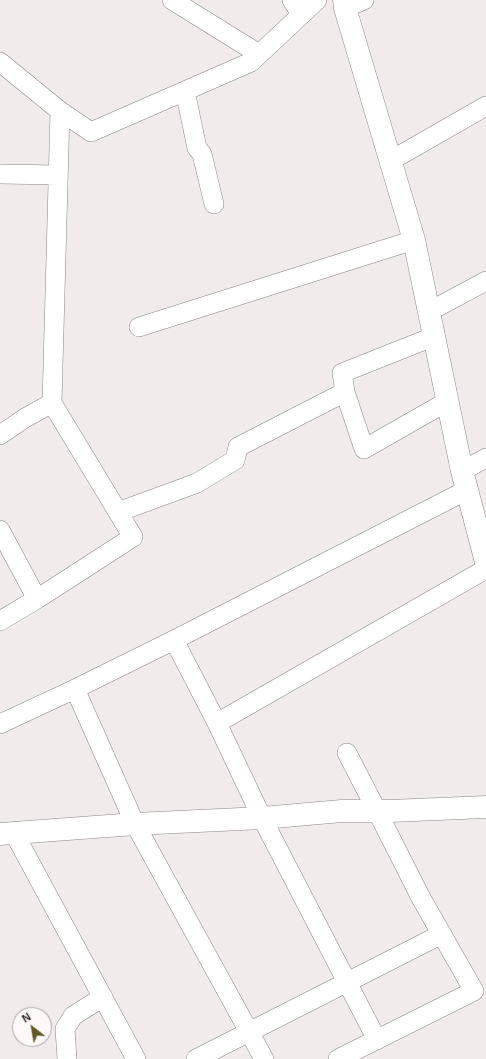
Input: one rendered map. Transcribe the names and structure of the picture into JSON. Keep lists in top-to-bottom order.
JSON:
{
  "north": "top left"
}
